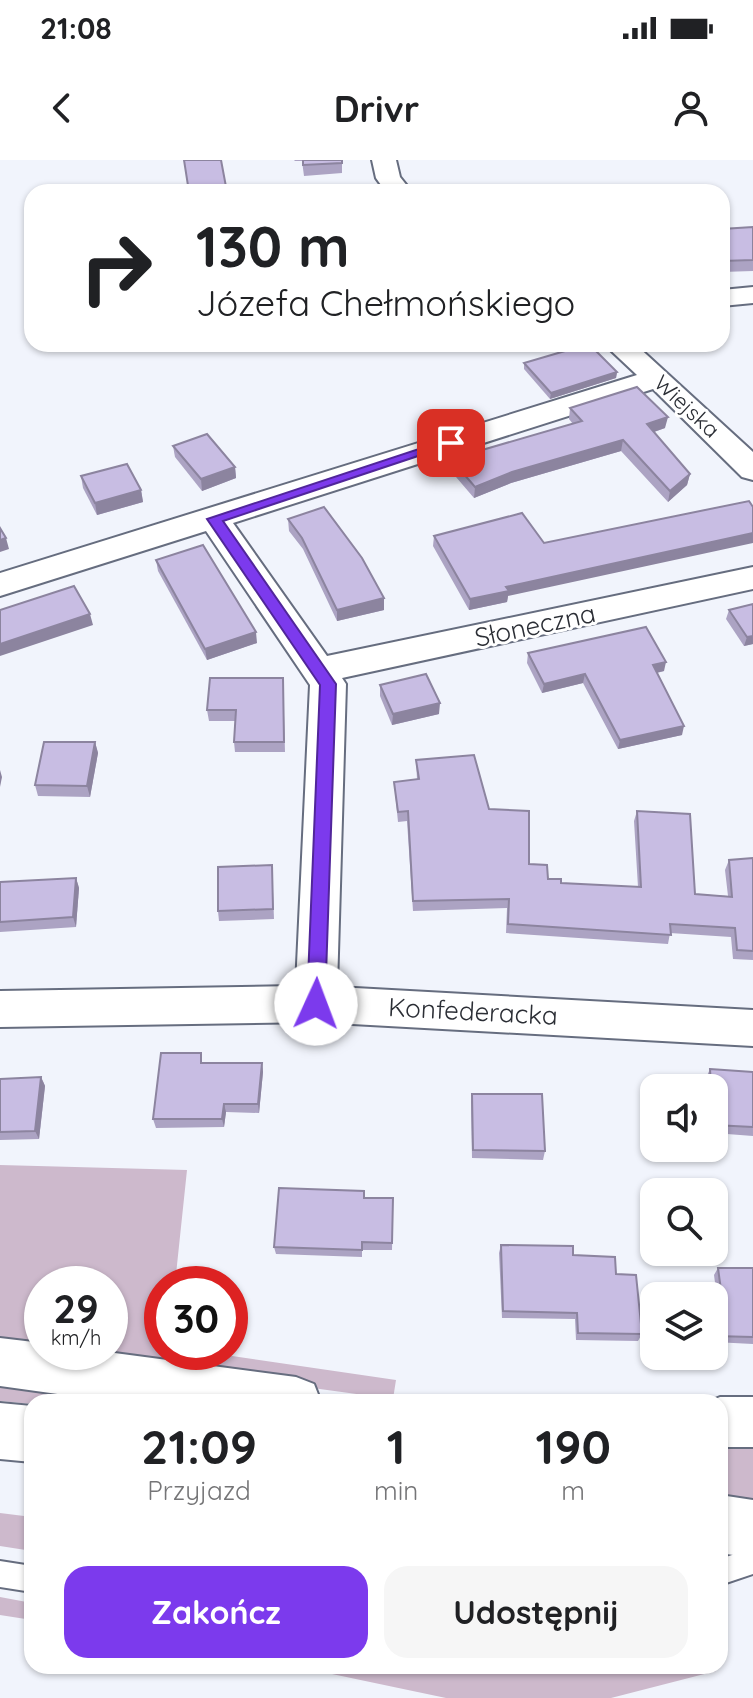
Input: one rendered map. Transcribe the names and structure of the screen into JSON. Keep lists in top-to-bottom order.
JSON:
{
  "streets": {
    "street": ["Wiejska", "Słoneczna", "Konfederacka"]
  },
  "page": {
    "status": "21:08",
    "header": "Drivr",
    "turn": ["130 m", "Józefa Chełmońskiego"],
    "speed": "29 km/h",
    "limit": "30",
    "eta": [
      "21:09",
      "Przyjazd",
      "1",
      "min",
      "190",
      "m"
    ],
    "buttons": ["Zakończ", "Udostępnij"]
  }
}
